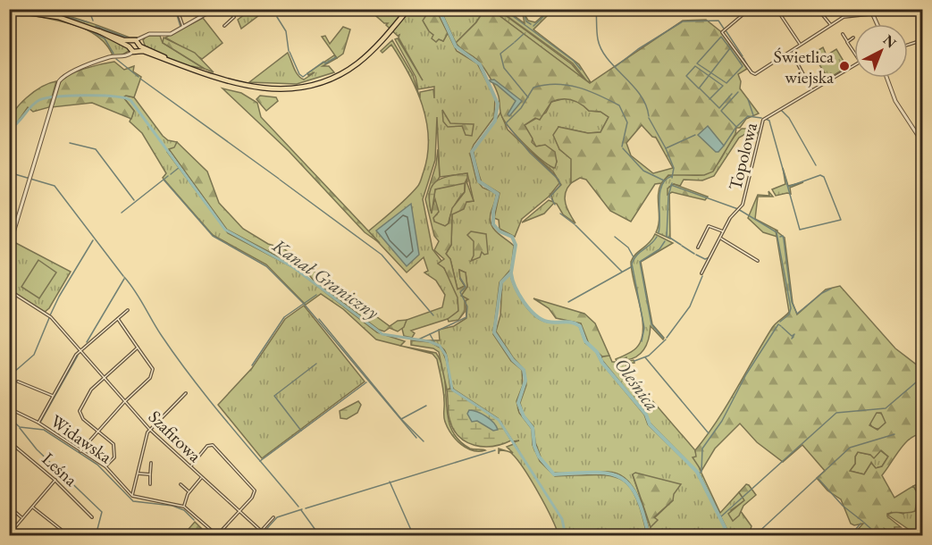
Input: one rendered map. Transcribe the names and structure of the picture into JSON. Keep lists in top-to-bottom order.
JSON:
{
  "streets": {
    "street": [
      "Topolowa",
      "Szafirowa",
      "Widawska",
      "Leśna"
    ]
  },
  "water": ["Kanał Graniczny", "Oleśnica"],
  "places": ["Świetlica wiejska"],
  "north": "top right"
}
